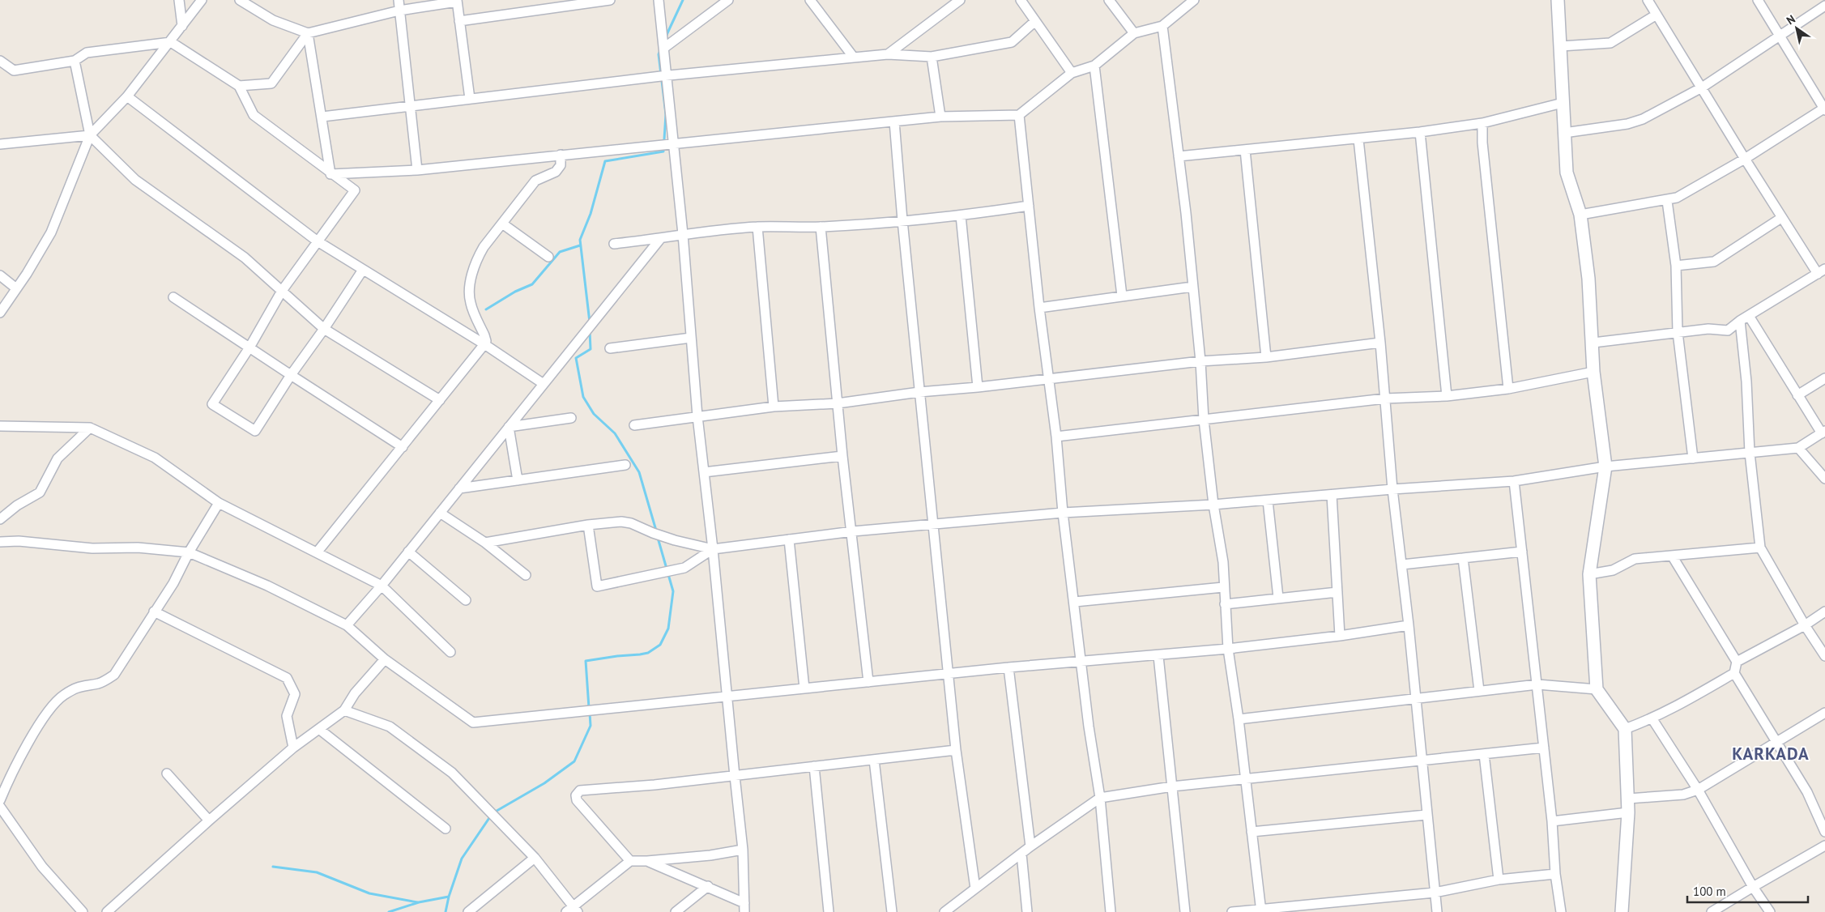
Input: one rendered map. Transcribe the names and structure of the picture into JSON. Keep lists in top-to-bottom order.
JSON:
{
  "districts": ["KARKADA"],
  "scale_bar": "100 m",
  "north": "top left"
}
